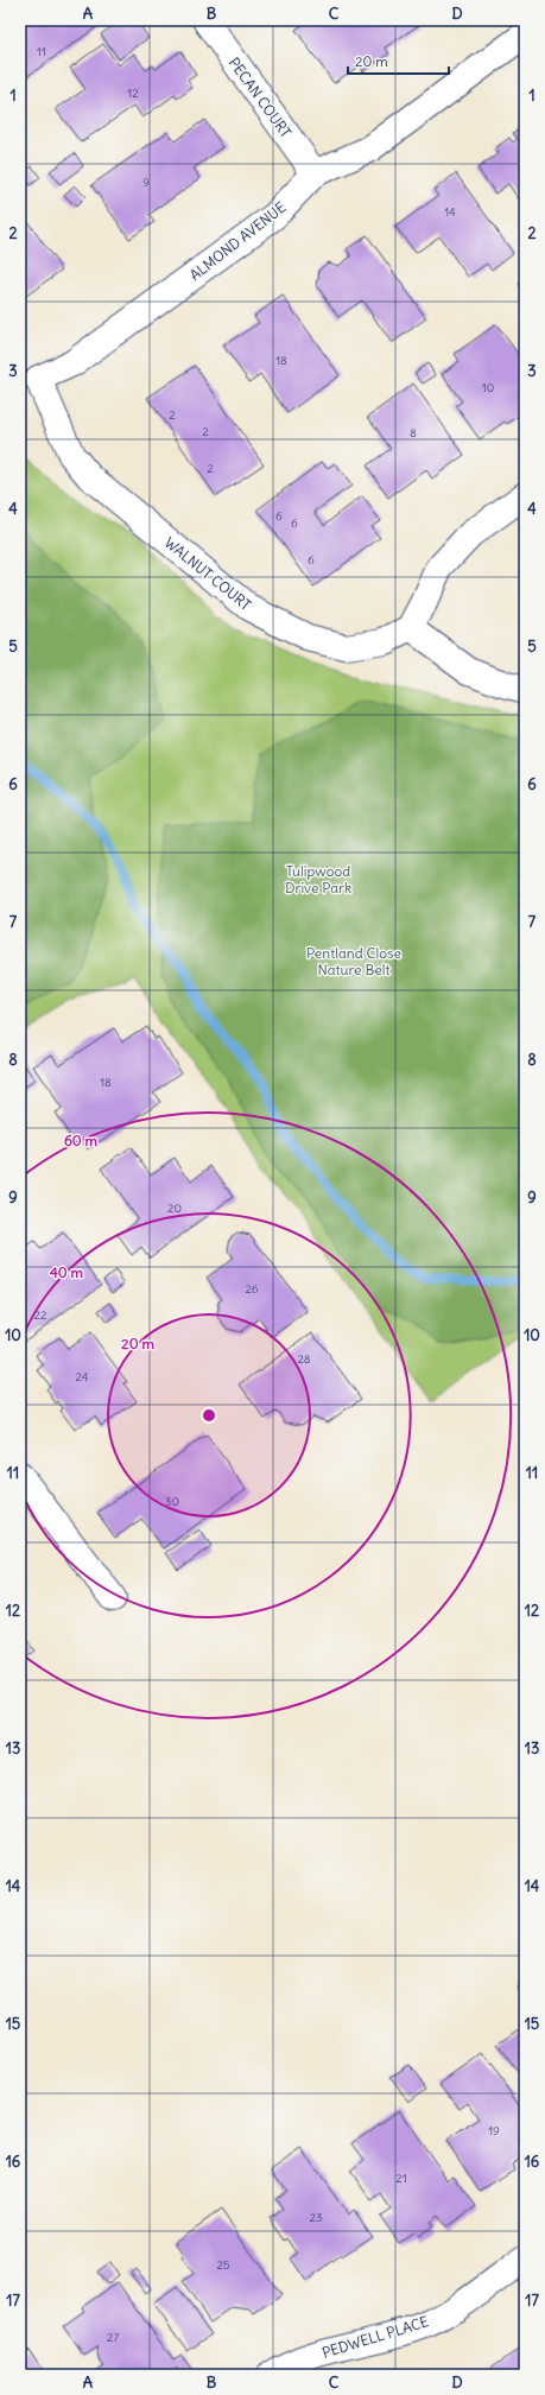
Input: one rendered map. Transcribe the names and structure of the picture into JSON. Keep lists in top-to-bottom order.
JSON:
{
  "streets": {
    "street": [
      "PECAN COURT",
      "ALMOND AVENUE",
      "WALNUT COURT",
      "PEDWELL PLACE"
    ]
  },
  "crossings": [
    ["PECAN COURT", "ALMOND AVENUE"],
    ["ALMOND AVENUE", "WALNUT COURT"]
  ],
  "parks": ["Tulipwood Drive Park", "Pentland Close Nature Belt"],
  "house_numbers": [
    "11",
    "12",
    "9",
    "14",
    "18",
    "10",
    "2",
    "2",
    "8",
    "2",
    "6",
    "6",
    "6",
    "18",
    "20",
    "26",
    "22",
    "28",
    "24",
    "30",
    "19",
    "21",
    "23",
    "25",
    "27"
  ],
  "scale_bar": "20 m",
  "grid": {
    "columns": [
      "A",
      "B",
      "C",
      "D"
    ],
    "rows": [
      "1",
      "2",
      "3",
      "4",
      "5",
      "6",
      "7",
      "8",
      "9",
      "10",
      "11",
      "12",
      "13",
      "14",
      "15",
      "16",
      "17"
    ]
  },
  "rings": ["60 m", "40 m", "20 m"]
}
